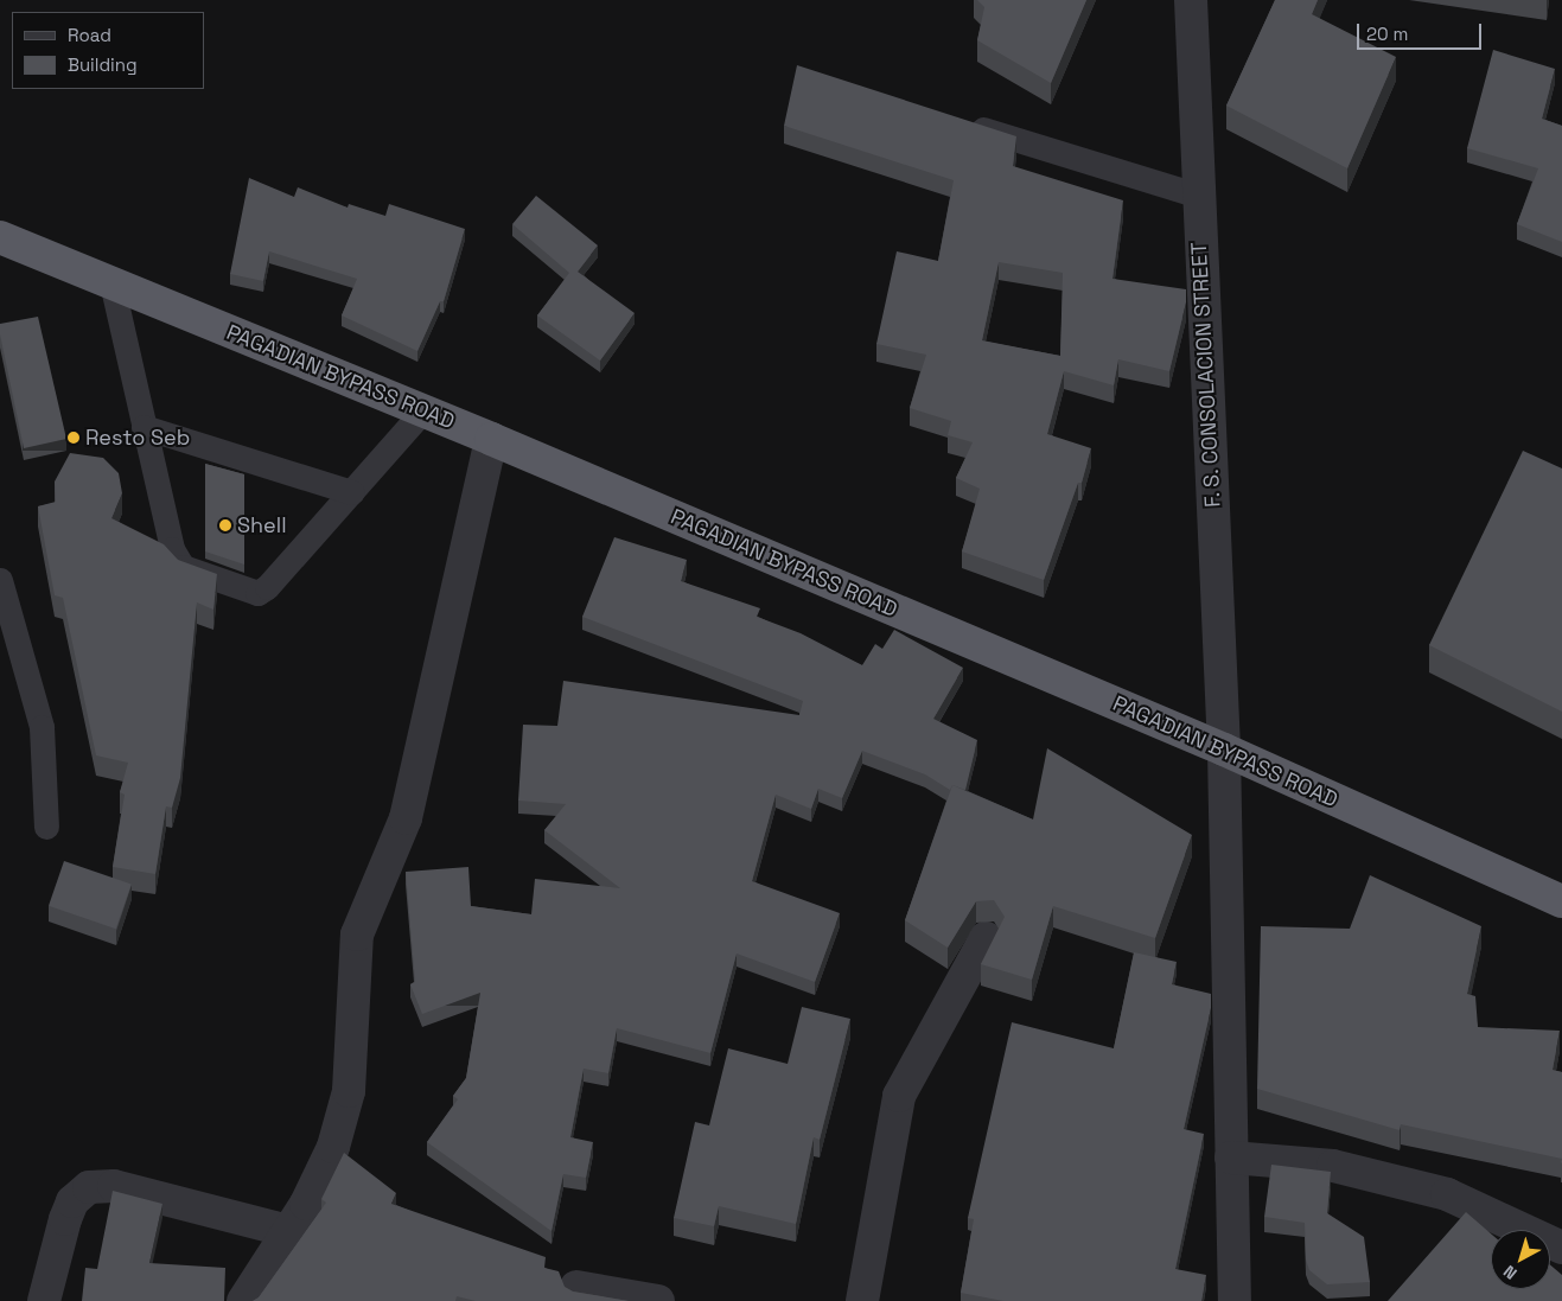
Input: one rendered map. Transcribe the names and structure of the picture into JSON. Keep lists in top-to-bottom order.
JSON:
{
  "streets": {
    "highway": ["PAGADIAN BYPASS ROAD"],
    "street": ["F. S. CONSOLACION STREET"]
  },
  "crossings": [
    ["F. S. CONSOLACION STREET", "PAGADIAN BYPASS ROAD"]
  ],
  "places": ["Resto Seb", "Shell"],
  "legend": ["Road", "Building"],
  "scale_bar": "20 m",
  "north": "bottom left"
}
